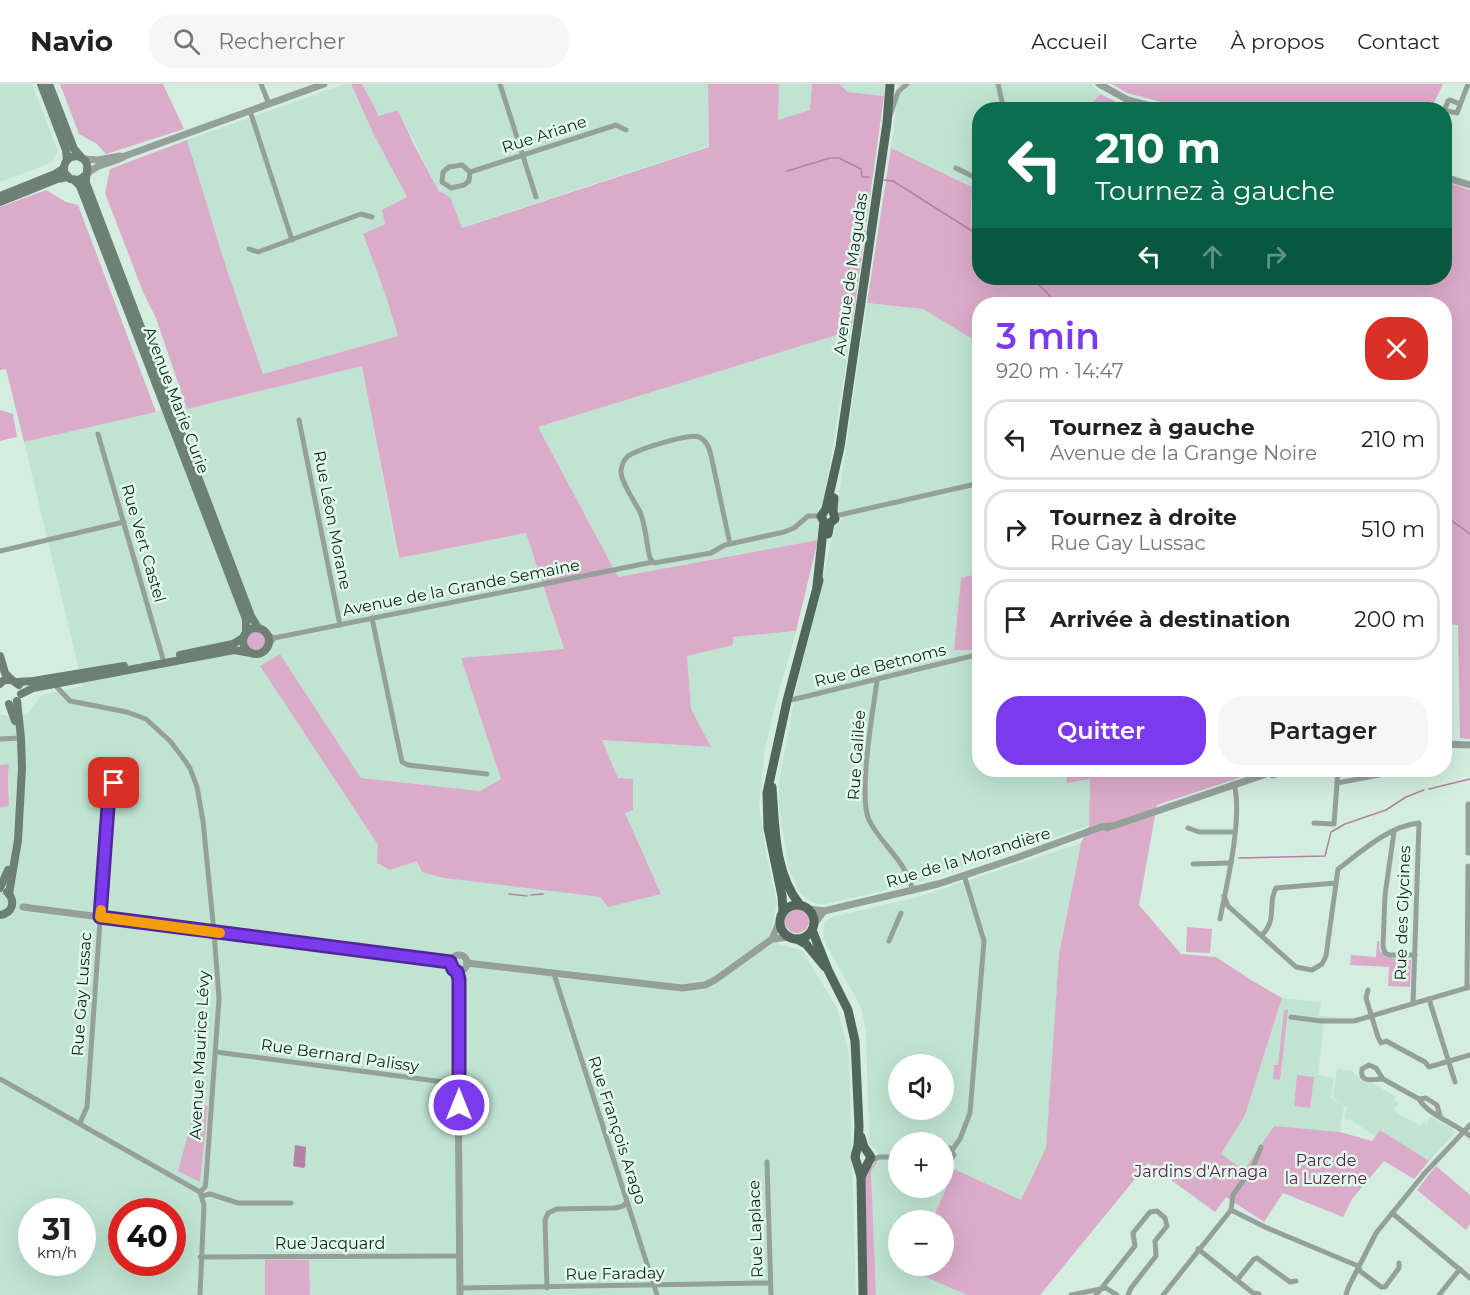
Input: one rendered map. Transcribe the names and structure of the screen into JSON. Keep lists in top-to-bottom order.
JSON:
{
  "streets": {
    "main road": ["Avenue de Magudas", "Avenue Marie Curie"],
    "street": [
      "Rue Ariane",
      "Rue Léon Morane",
      "Rue Vert Castel",
      "Avenue de la Grande Semaine",
      "Rue de Betnoms",
      "Rue Galilée",
      "Rue de la Morandière",
      "Rue des Glycines",
      "Rue Gay Lussac",
      "Avenue Maurice Lévy",
      "Rue Bernard Palissy",
      "Rue François Arago",
      "Rue Laplace",
      "Rue Jacquard",
      "Rue Faraday"
    ]
  },
  "crossings": [
    ["Avenue de Magudas", "Avenue de la Grande Semaine"],
    ["Avenue de Magudas", "Rue de Betnoms"],
    ["Avenue de Magudas", "Rue de la Morandière"],
    ["Avenue Marie Curie", "Avenue de la Grande Semaine"],
    ["Rue Léon Morane", "Avenue de la Grande Semaine"],
    ["Rue de Betnoms", "Rue Galilée"],
    ["Rue Galilée", "Rue de la Morandière"],
    ["Avenue Maurice Lévy", "Rue Bernard Palissy"],
    ["Avenue Maurice Lévy", "Rue Jacquard"],
    ["Rue François Arago", "Rue Faraday"],
    ["Rue Laplace", "Rue Faraday"]
  ],
  "parks": ["Parc de la Luzerne", "Jardins d'Arnaga"],
  "page": {
    "header": "Navio",
    "search": "Rechercher",
    "nav": [
      "Accueil",
      "Carte",
      "À propos",
      "Contact"
    ],
    "turn": ["210 m", "Tournez à gauche"],
    "heading": ["3 min", "920 m · 14:47"],
    "list": [
      {
        "name": "Tournez à gauche",
        "note": "Avenue de la Grange Noire",
        "value": "210 m"
      },
      {
        "name": "Tournez à droite",
        "note": "Rue Gay Lussac",
        "value": "510 m"
      },
      {
        "name": "Arrivée à destination",
        "value": "200 m"
      }
    ],
    "buttons": ["Quitter", "Partager"],
    "map_buttons": ["+", "−"],
    "speed": "31 km/h",
    "limit": "40"
  }
}
